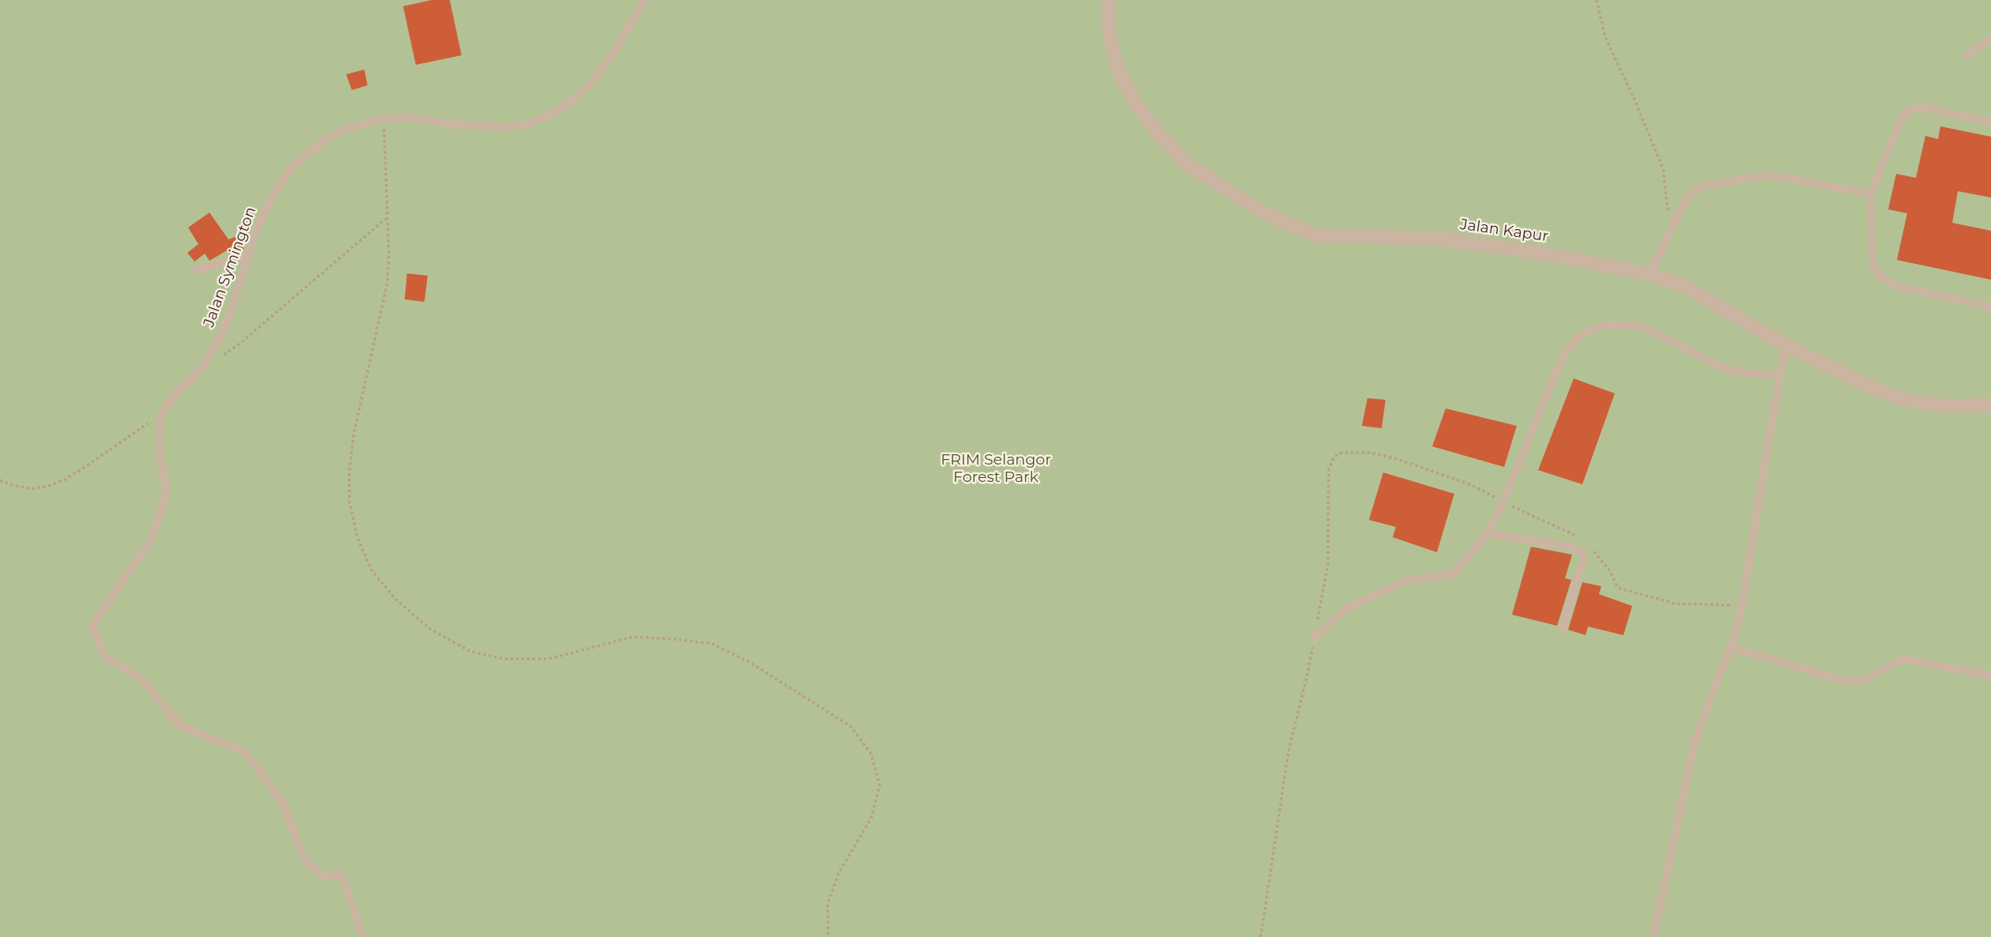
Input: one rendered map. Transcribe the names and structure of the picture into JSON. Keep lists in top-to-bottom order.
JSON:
{
  "streets": {
    "street": ["Jalan Kapur"],
    "lane": ["Jalan Symington"]
  },
  "parks": ["FRIM Selangor Forest Park"]
}
